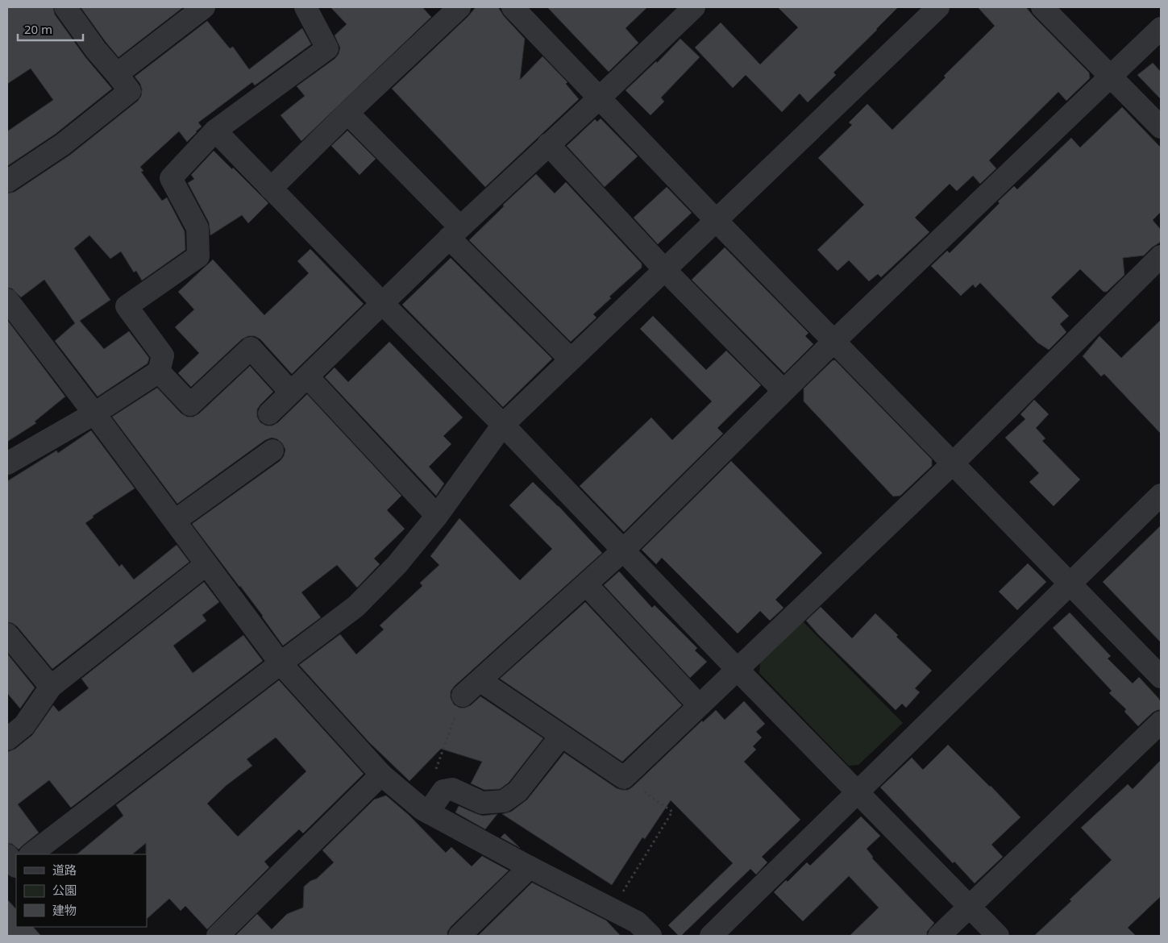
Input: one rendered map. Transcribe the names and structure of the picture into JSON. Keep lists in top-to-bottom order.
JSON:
{
  "legend": ["道路", "公園", "建物"],
  "scale_bar": "20 m"
}
